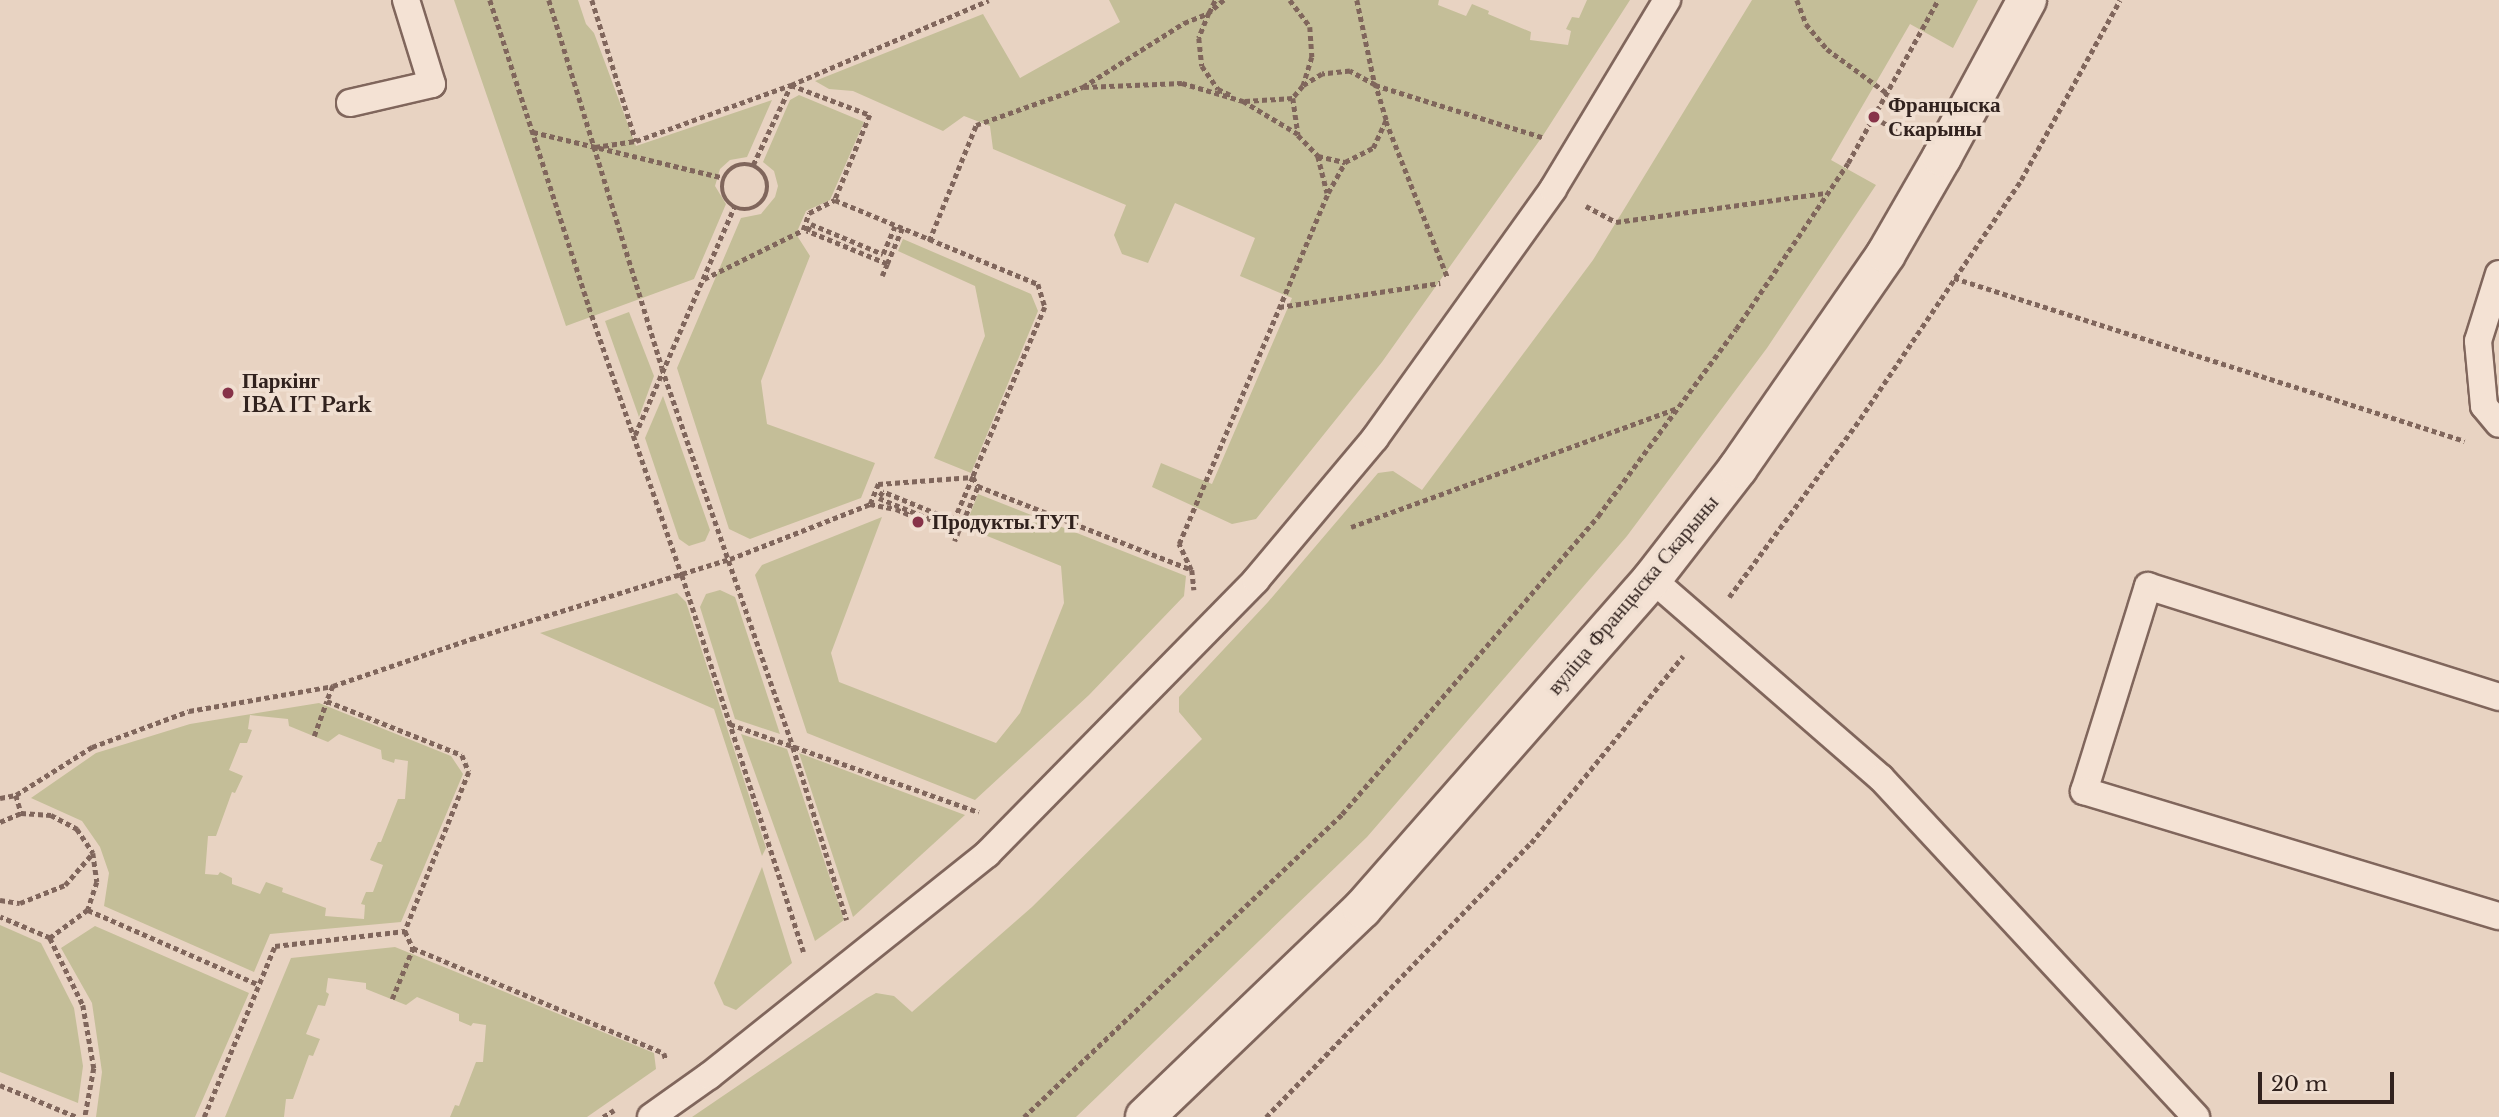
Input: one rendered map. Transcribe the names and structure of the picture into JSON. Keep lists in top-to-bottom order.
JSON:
{
  "streets": {
    "main road": ["вуліца Францыска Скарыны"]
  },
  "places": ["Францыска Скарыны", "Паркінг IBA IT Park", "Продукты.ТУТ"],
  "scale_bar": "20 m"
}
